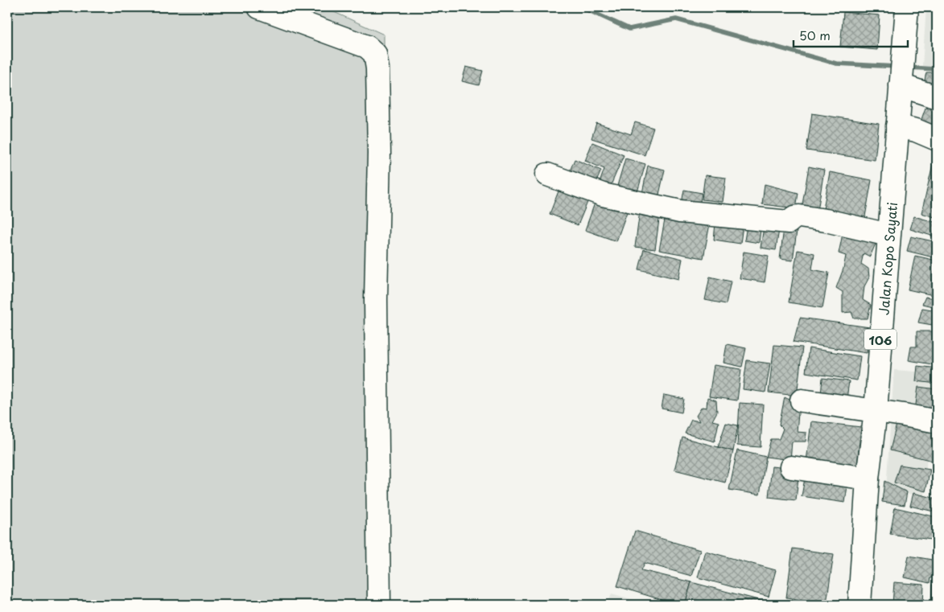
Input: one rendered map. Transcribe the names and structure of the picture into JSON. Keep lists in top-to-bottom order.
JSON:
{
  "streets": {
    "main road": ["Jalan Kopo Sayati", "106"]
  },
  "scale_bar": "50 m"
}
